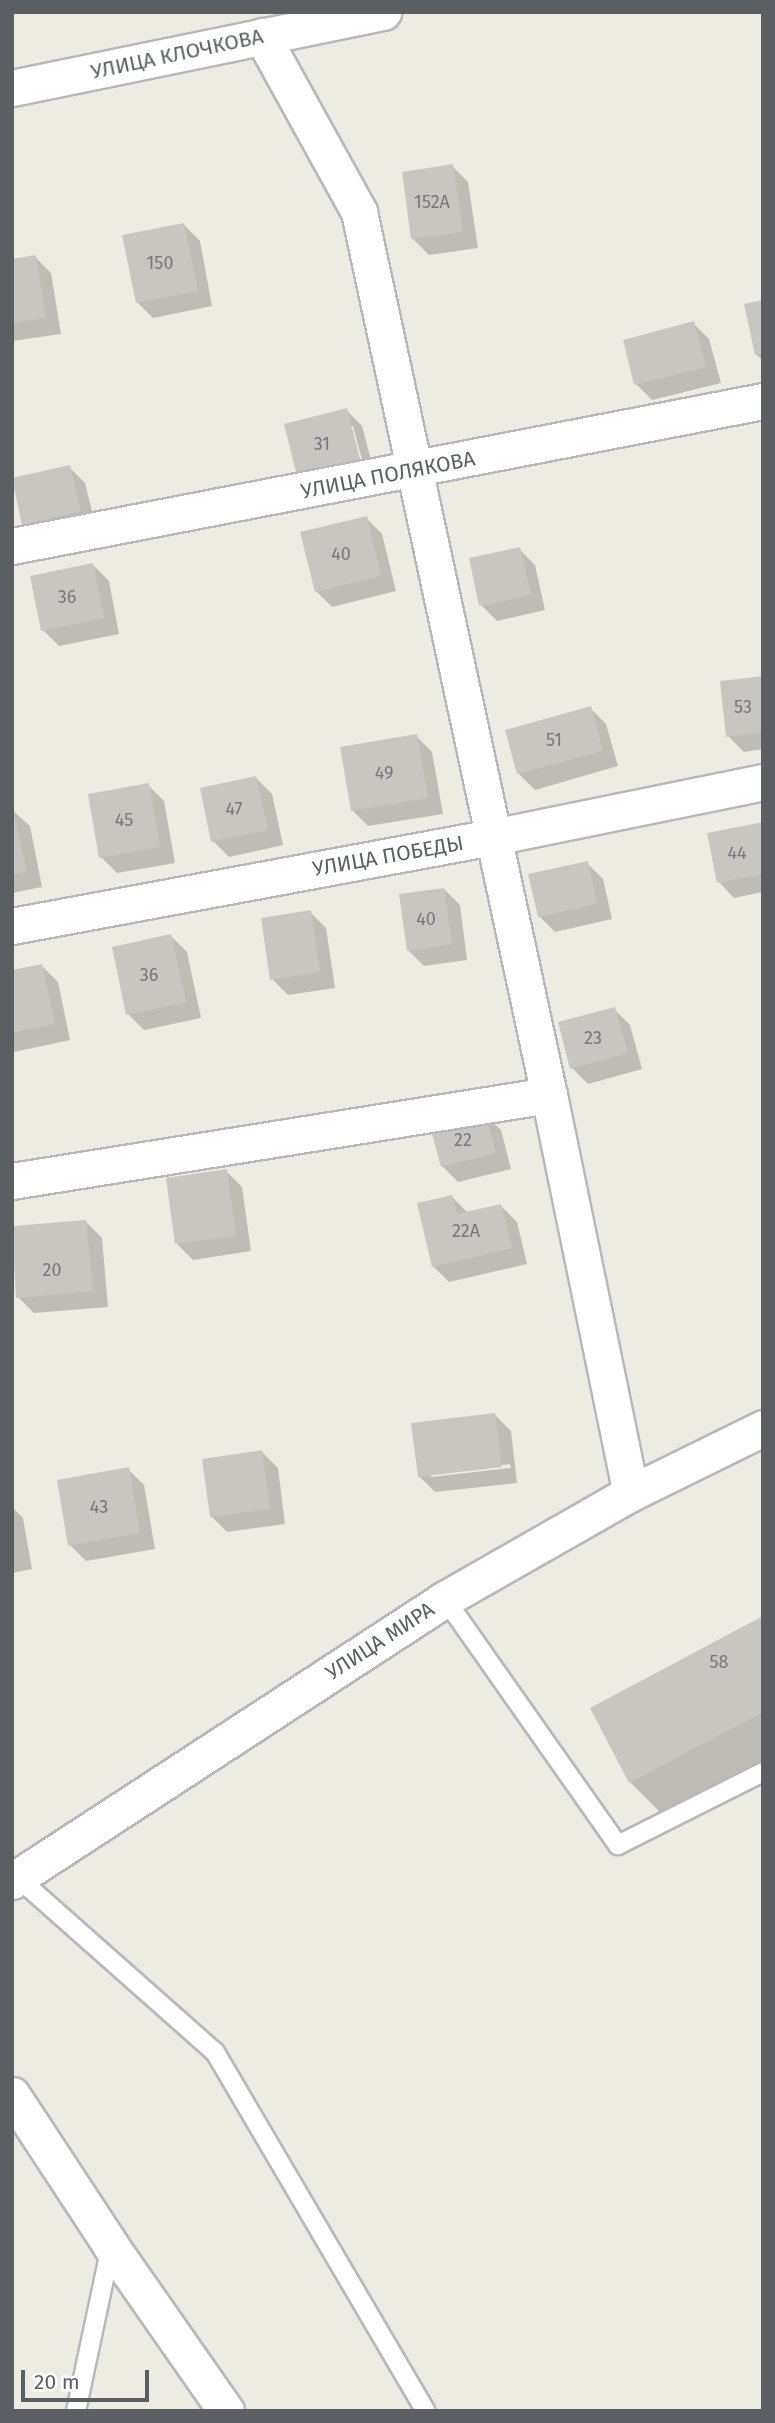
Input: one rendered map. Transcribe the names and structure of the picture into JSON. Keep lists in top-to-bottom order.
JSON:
{
  "streets": {
    "street": [
      "УЛИЦА КЛОЧКОВА",
      "УЛИЦА ПОЛЯКОВА",
      "УЛИЦА ПОБЕДЫ",
      "УЛИЦА МИРА"
    ]
  },
  "house_numbers": [
    "152А",
    "150",
    "31",
    "40",
    "36",
    "53",
    "51",
    "49",
    "47",
    "45",
    "44",
    "40",
    "36",
    "23",
    "22",
    "22А",
    "20",
    "43",
    "58"
  ],
  "scale_bar": "20 m"
}
